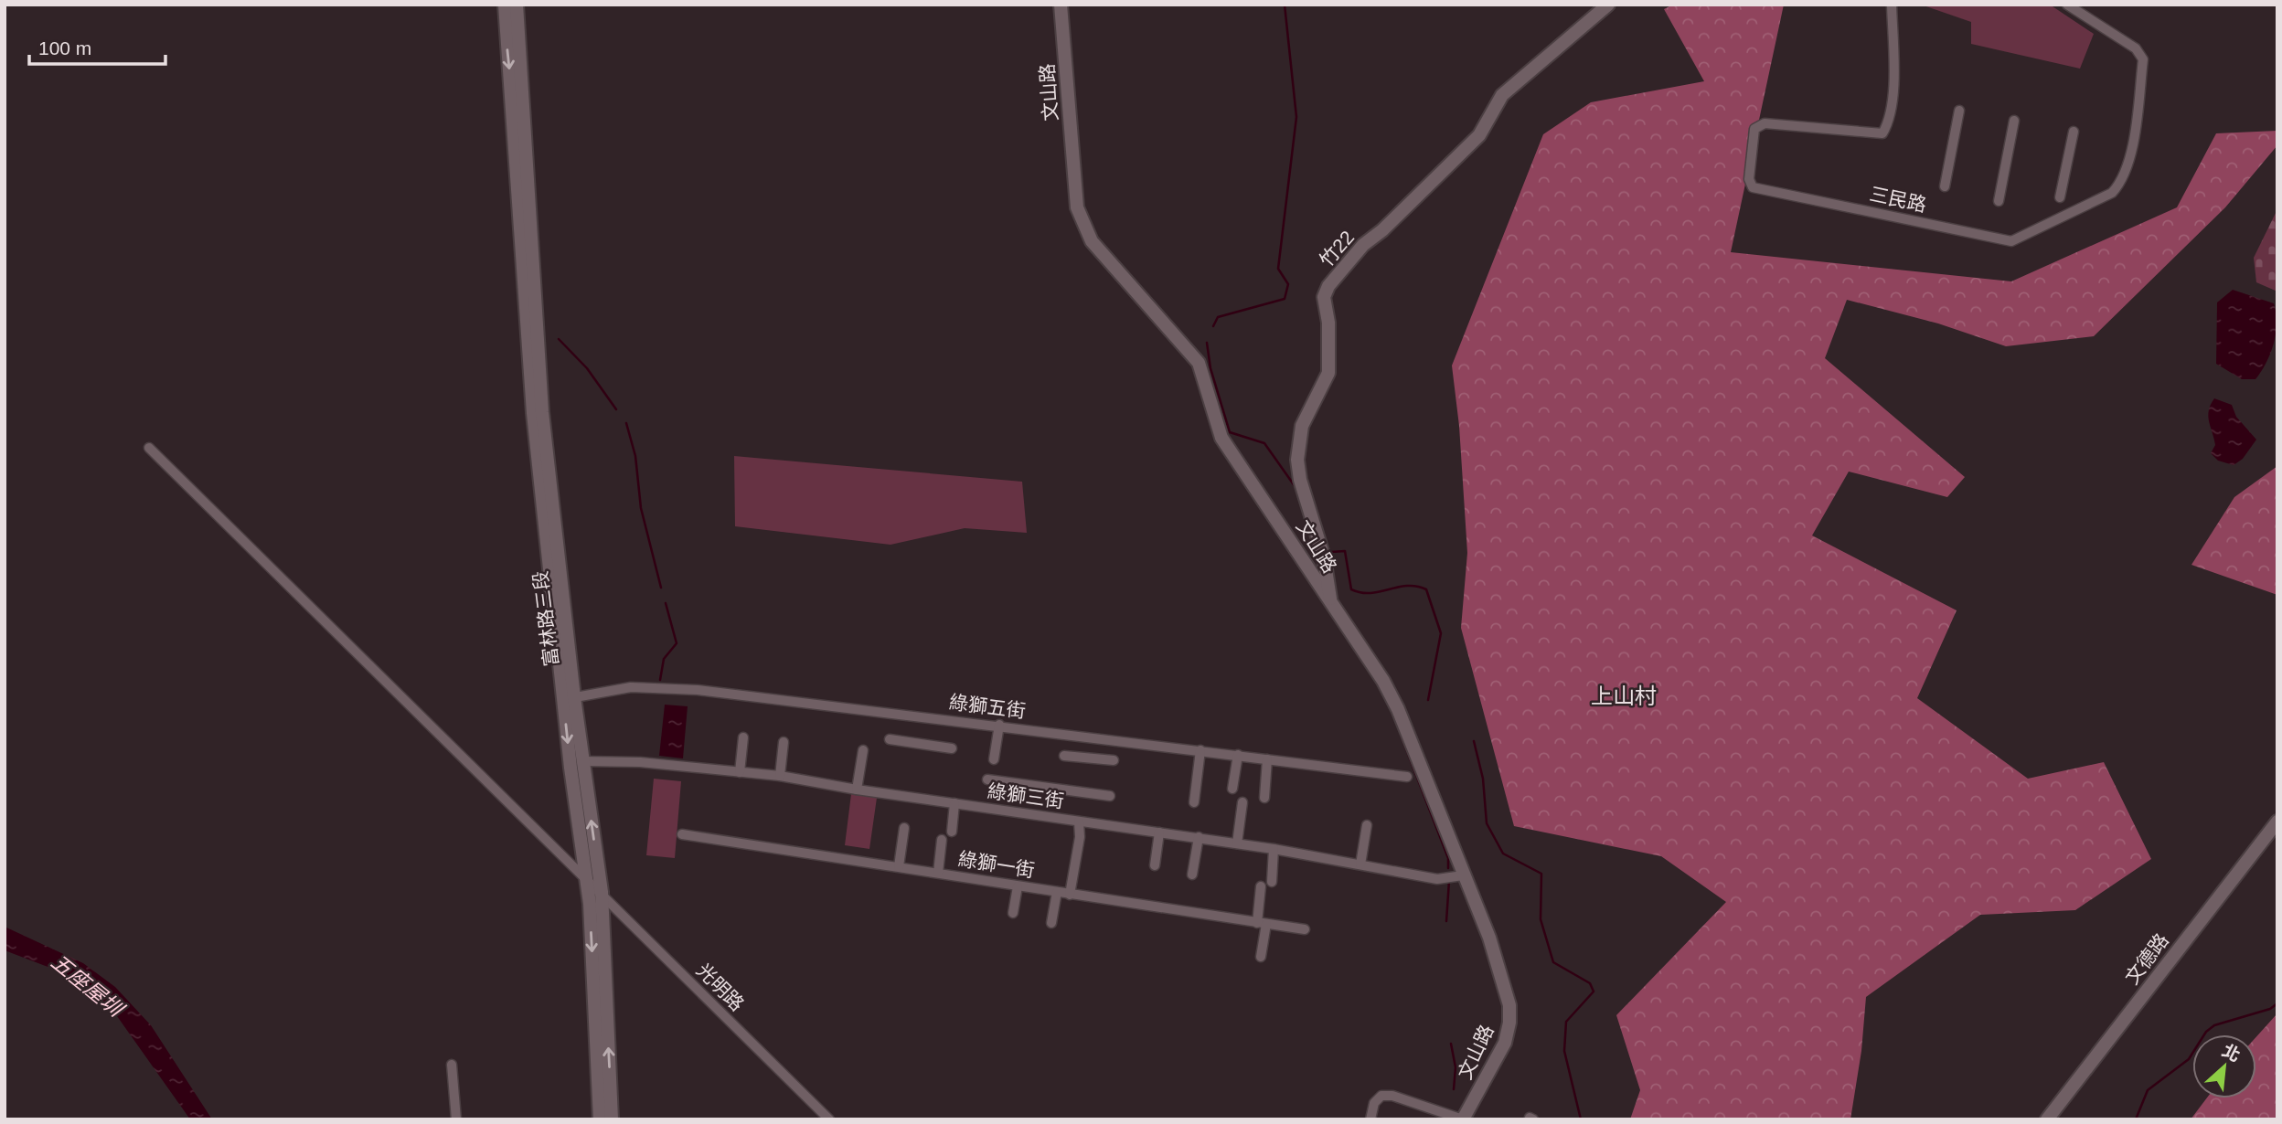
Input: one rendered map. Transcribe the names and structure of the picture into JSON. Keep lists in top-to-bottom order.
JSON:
{
  "streets": {
    "main road": [
      "文山路",
      "竹22",
      "富林路三段",
      "文德路"
    ],
    "street": [
      "三民路",
      "綠獅五街",
      "綠獅三街",
      "綠獅一街",
      "光明路"
    ]
  },
  "crossings": [
    ["文山路", "竹22"],
    ["文山路", "綠獅三街"],
    ["富林路三段", "綠獅五街"],
    ["富林路三段", "綠獅三街"],
    ["富林路三段", "光明路"]
  ],
  "districts": ["上山村"],
  "water": ["五座屋圳"],
  "scale_bar": "100 m",
  "north": "top right"
}
